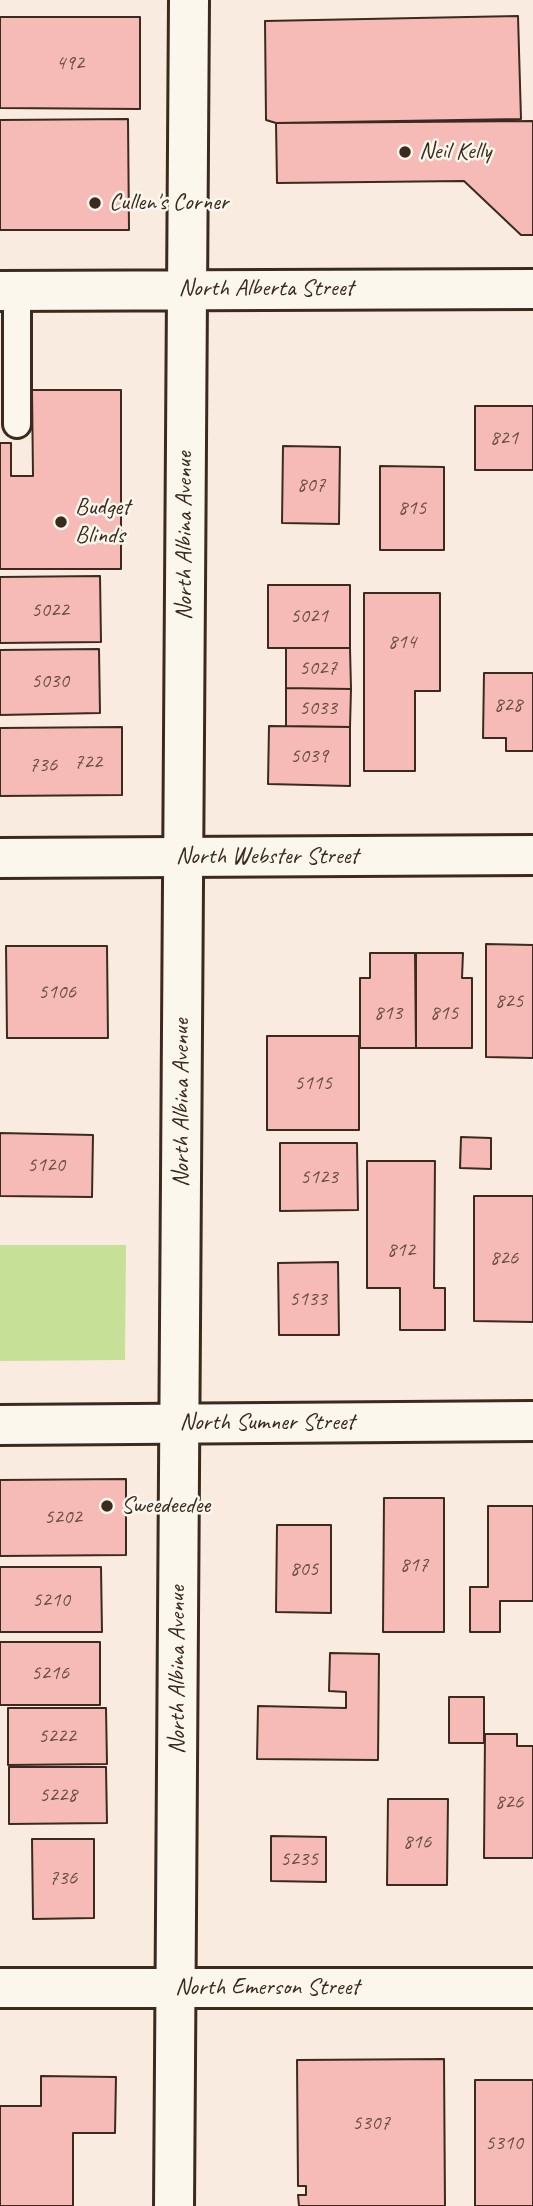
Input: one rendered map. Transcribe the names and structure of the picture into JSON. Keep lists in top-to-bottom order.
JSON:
{
  "streets": {
    "street": [
      "North Alberta Street",
      "North Albina Avenue",
      "North Webster Street",
      "North Sumner Street",
      "North Emerson Street"
    ]
  },
  "crossings": [
    ["North Alberta Street", "North Albina Avenue"],
    ["North Albina Avenue", "North Webster Street"],
    ["North Albina Avenue", "North Sumner Street"],
    ["North Albina Avenue", "North Emerson Street"]
  ],
  "places": [
    "Neil Kelly",
    "Cullen's Corner",
    "Budget Blinds",
    "Sweedeedee"
  ],
  "house_numbers": [
    "492",
    "821",
    "807",
    "815",
    "5022",
    "5021",
    "814",
    "5027",
    "5030",
    "828",
    "5033",
    "5039",
    "722",
    "736",
    "5106",
    "825",
    "813",
    "815",
    "5115",
    "5120",
    "5123",
    "812",
    "826",
    "5133",
    "5202",
    "817",
    "805",
    "5210",
    "5216",
    "5222",
    "5228",
    "826",
    "816",
    "5235",
    "736",
    "5307",
    "5310"
  ]
}
